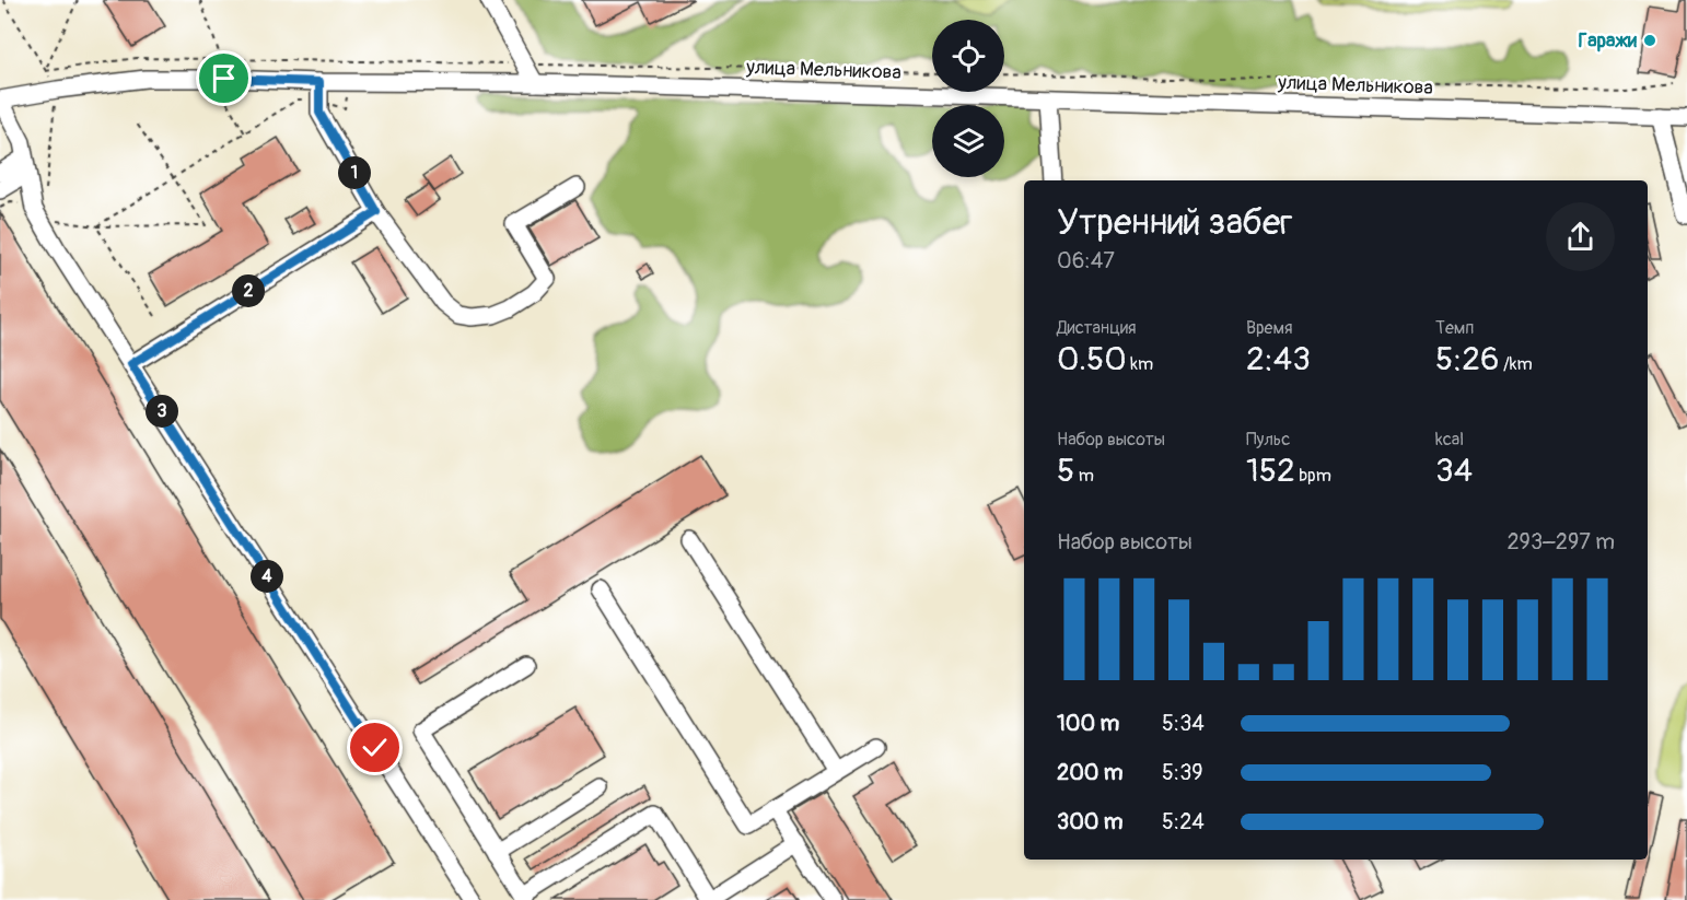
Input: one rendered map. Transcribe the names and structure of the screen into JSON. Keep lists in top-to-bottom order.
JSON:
{
  "streets": {
    "street": ["улица Мельникова"]
  },
  "places": ["Гаражи"],
  "page": {
    "pins": [
      "1",
      "2",
      "3",
      "4"
    ],
    "heading": ["Утренний забег", "06:47"],
    "stats": [
      ["Дистанция", "0.50 km"],
      ["Время", "2:43"],
      ["Темп", "5:26 /km"],
      ["Набор высоты", "5 m"],
      ["Пульс", "152 bpm"],
      ["kcal", "34"]
    ],
    "chart": ["Набор высоты", "293–297 m"],
    "list": [
      {
        "name": "100 m",
        "note": "5:34"
      },
      {
        "name": "200 m",
        "note": "5:39"
      },
      {
        "name": "300 m",
        "note": "5:24"
      }
    ]
  }
}
